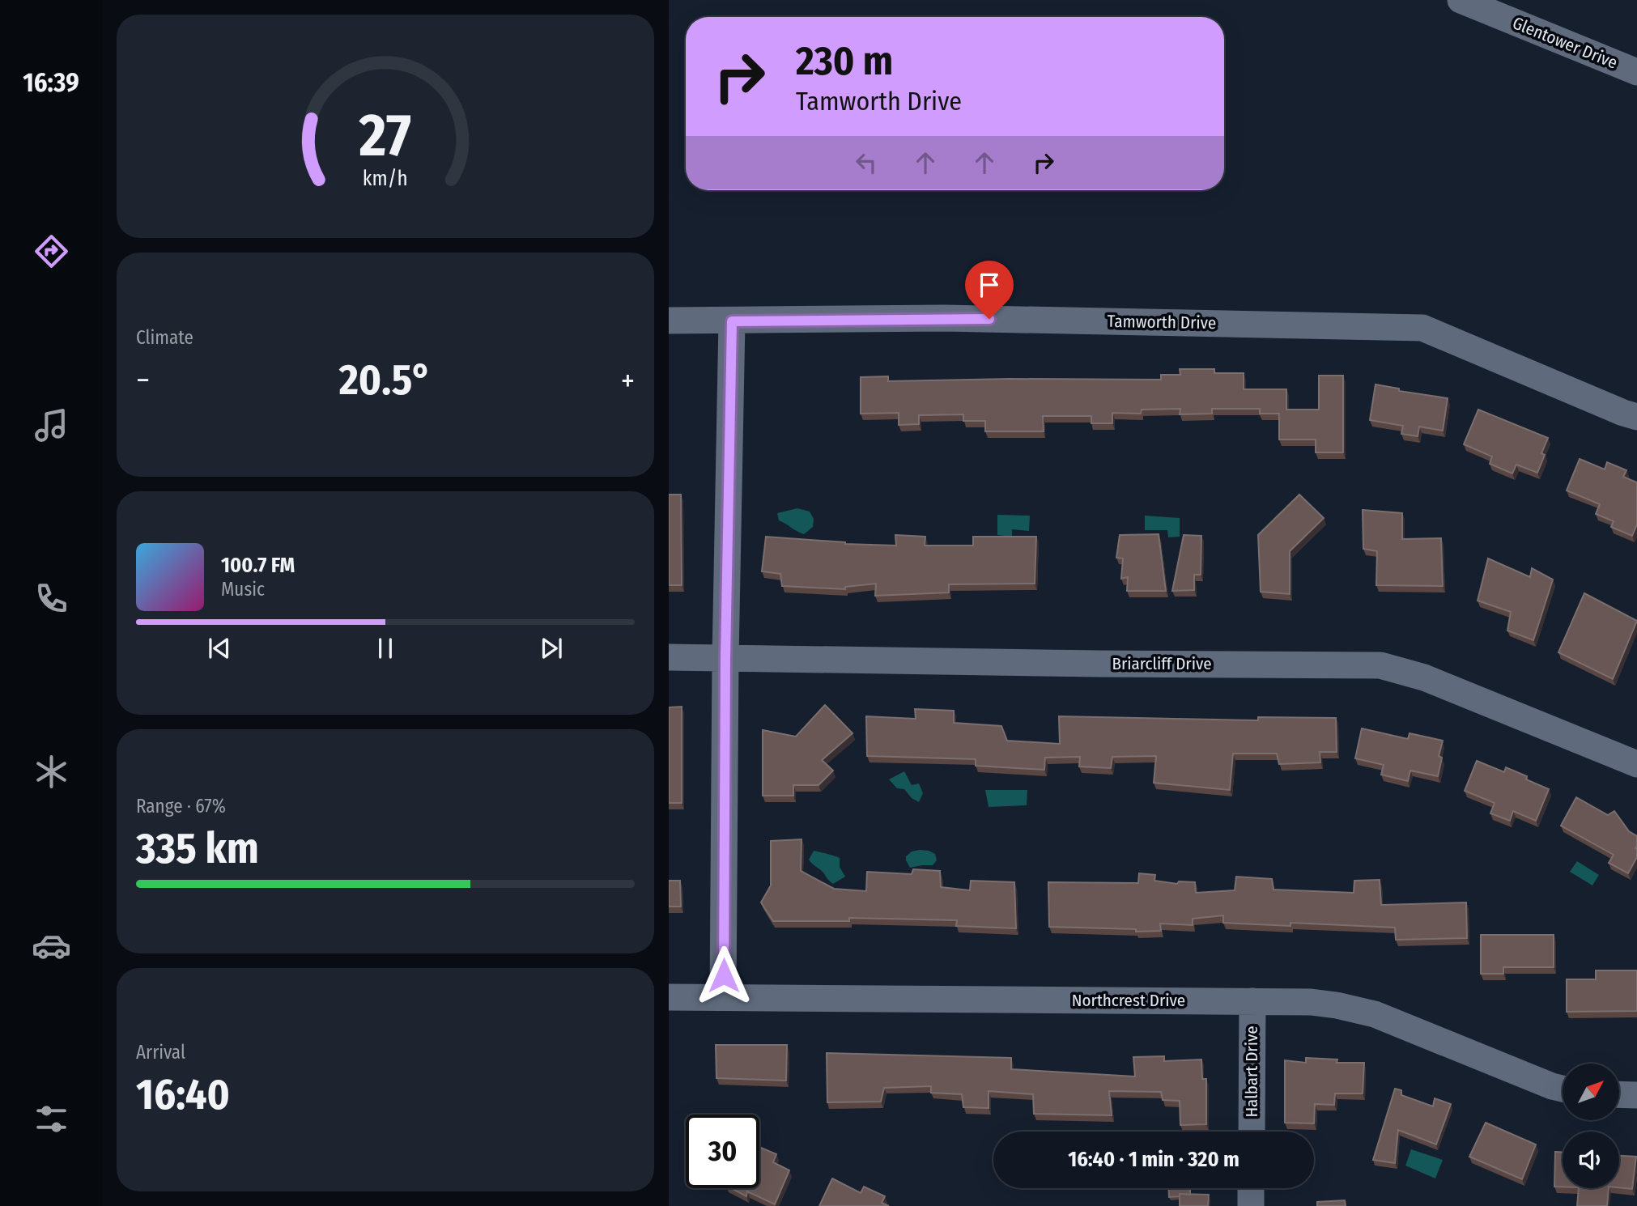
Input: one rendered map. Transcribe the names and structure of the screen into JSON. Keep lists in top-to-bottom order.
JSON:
{
  "streets": {
    "street": [
      "Glentower Drive",
      "Tamworth Drive",
      "Briarcliff Drive",
      "Northcrest Drive",
      "Halbart Drive"
    ]
  },
  "crossings": [
    ["Northcrest Drive", "Halbart Drive"]
  ],
  "north": "top right",
  "page": {
    "tabs": "16:39",
    "turn": ["230 m", "Tamworth Drive"],
    "tile": [
      "Climate",
      ["Range · 67%", "335 km"],
      ["Arrival", "16:40"]
    ],
    "heat": ["−", "20.5°", "+"],
    "song": ["100.7 FM", "Music"],
    "limit": "30",
    "trip": "16:40 · 1 min · 320 m",
    "gauge": ["27", "km/h"]
  }
}
